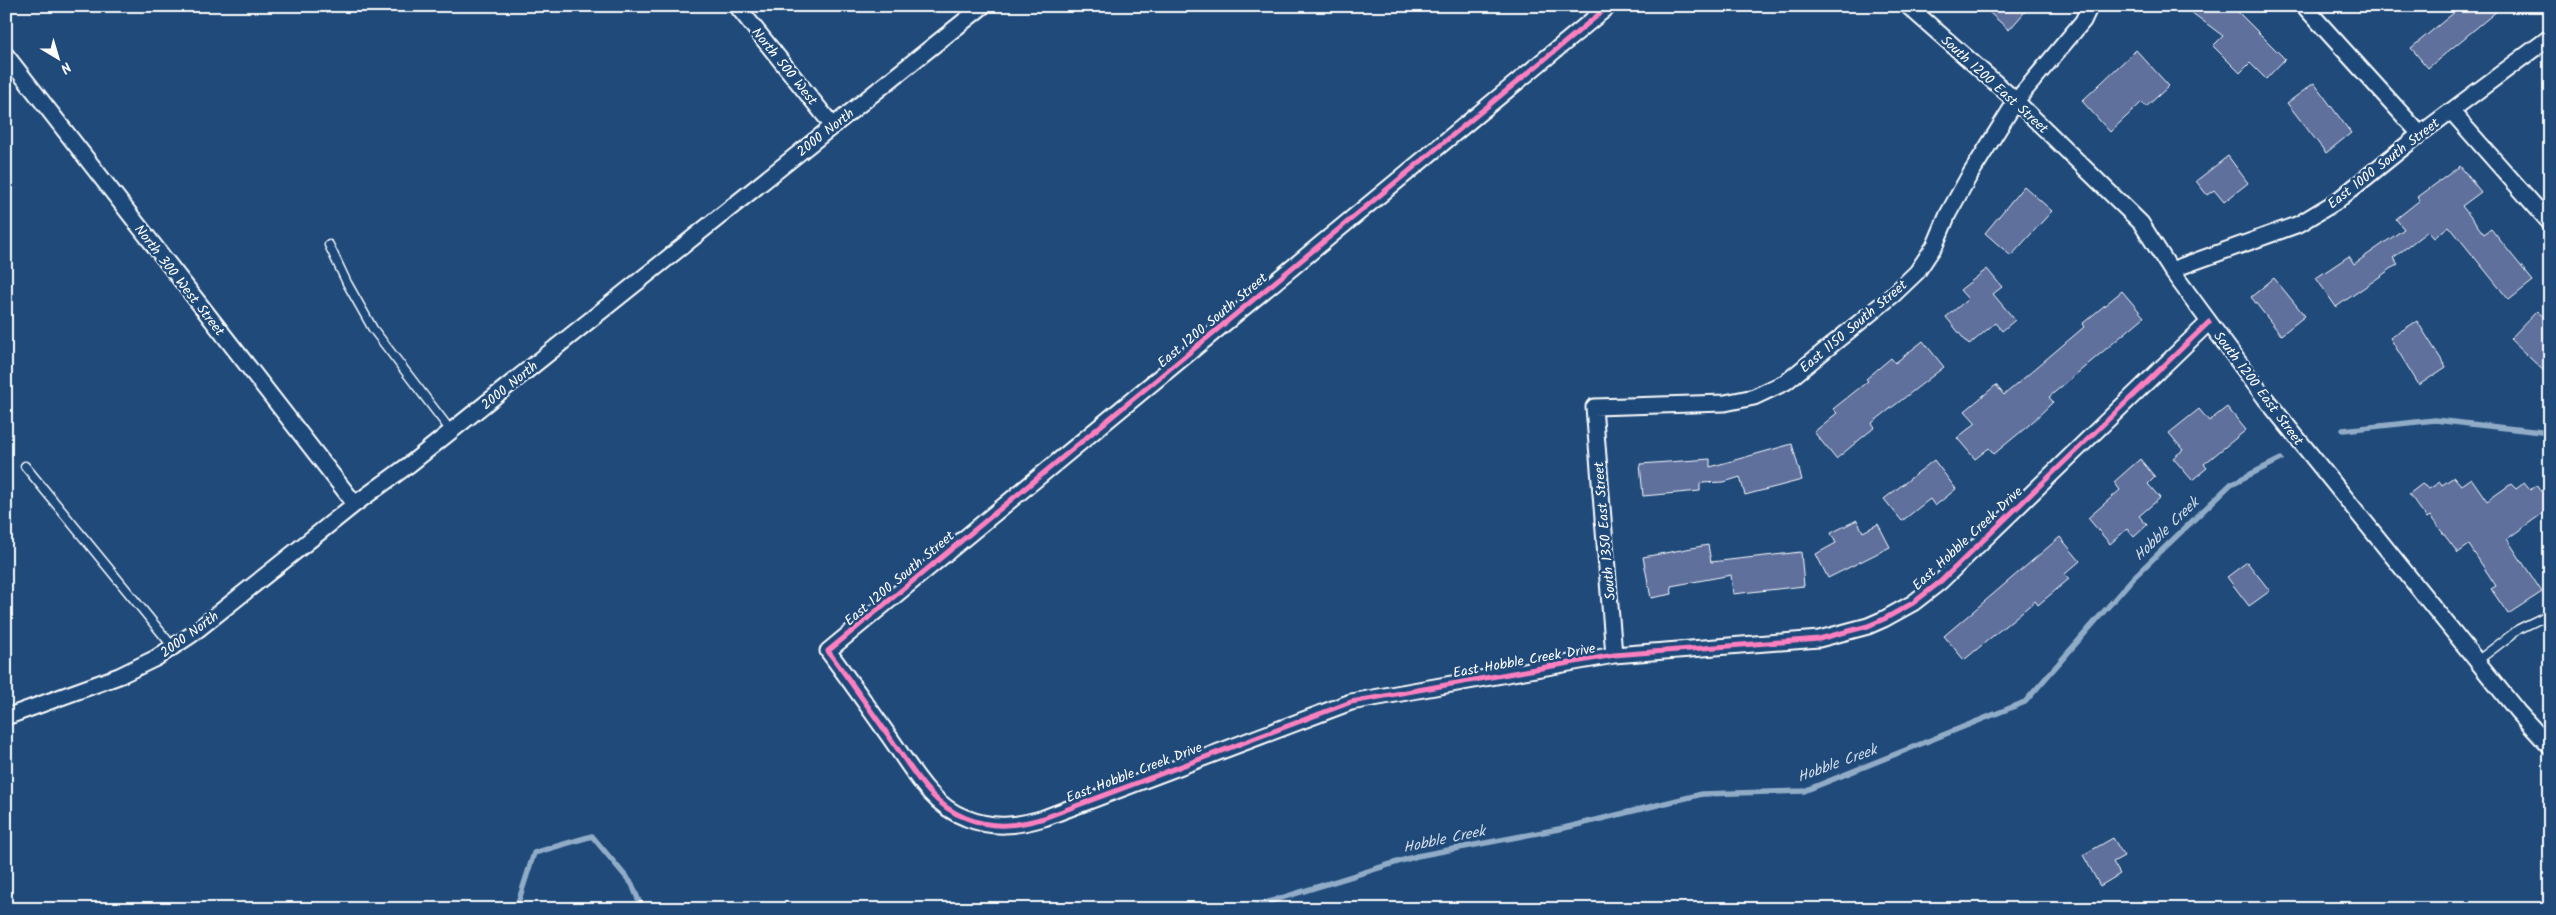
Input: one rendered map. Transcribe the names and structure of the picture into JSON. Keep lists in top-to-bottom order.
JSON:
{
  "streets": {
    "street": [
      "North 500 West",
      "South 1200 East Street",
      "2000 North",
      "East 1000 South Street",
      "North 300 West Street",
      "East 1200 South Street",
      "East 1150 South Street",
      "South 1350 East Street",
      "East Hobble Creek Drive"
    ]
  },
  "crossings": [
    ["North 500 West", "2000 North"],
    ["South 1200 East Street", "East 1000 South Street"],
    ["South 1200 East Street", "East 1150 South Street"],
    ["South 1200 East Street", "East Hobble Creek Drive"],
    ["2000 North", "North 300 West Street"],
    ["East 1200 South Street", "East Hobble Creek Drive"],
    ["East 1150 South Street", "South 1350 East Street"],
    ["South 1350 East Street", "East Hobble Creek Drive"]
  ],
  "water": ["Hobble Creek"],
  "north": "bottom right"
}
